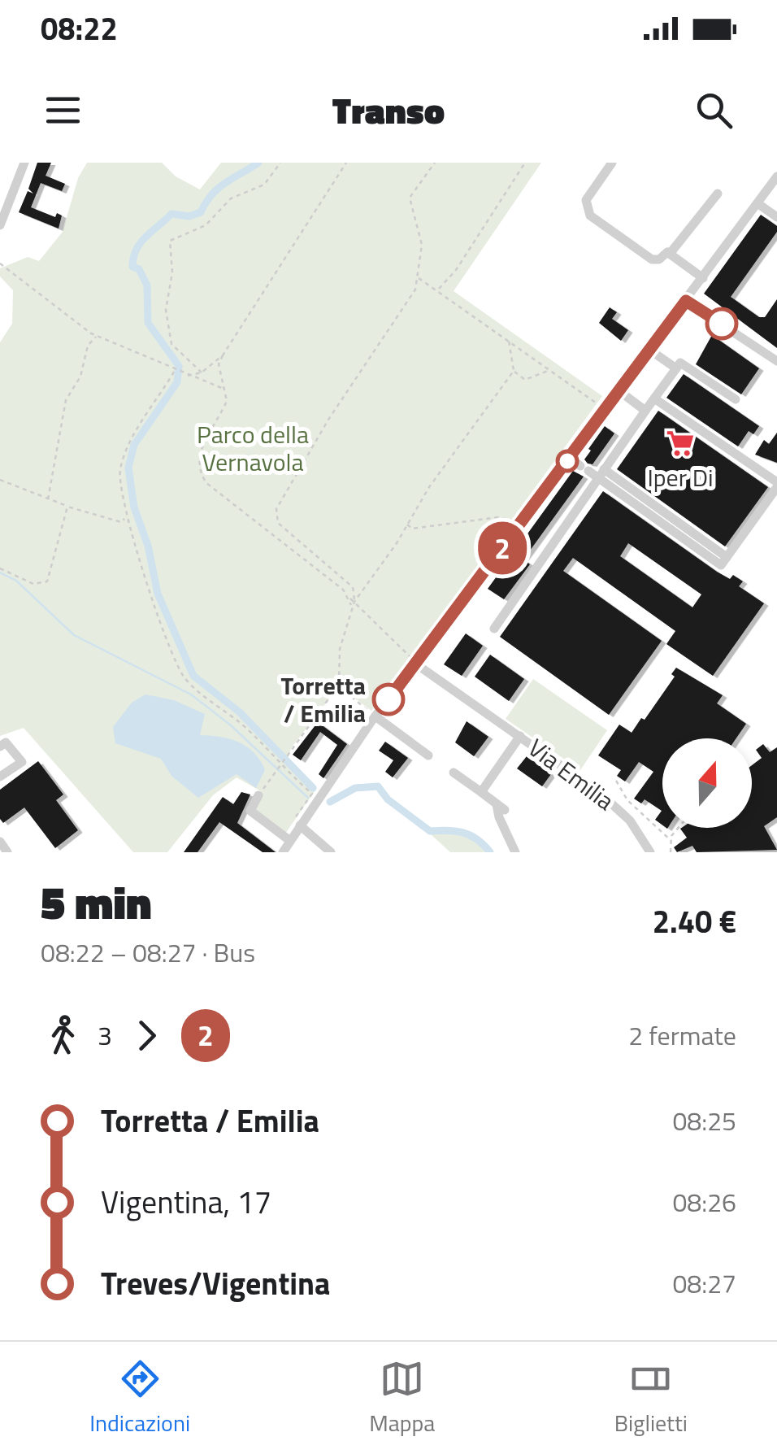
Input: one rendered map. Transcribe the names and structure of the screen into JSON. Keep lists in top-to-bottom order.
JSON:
{
  "streets": {
    "street": ["Via Emilia"]
  },
  "parks": ["Parco della Vernavola"],
  "places": {
    "supermarket": ["Iper Di"],
    "other": ["Torretta / Emilia"]
  },
  "lines": ["bus line 2"],
  "north": "top",
  "page": {
    "status": "08:22",
    "header": "Transo",
    "on_map": "2",
    "heading": ["5 min", "08:22 – 08:27 · Bus", "2.40 €"],
    "legs": ["3", "2", "2 fermate"],
    "list": [
      {
        "name": "Torretta / Emilia",
        "value": "08:25"
      },
      {
        "name": "Vigentina, 17",
        "value": "08:26"
      },
      {
        "name": "Treves/Vigentina",
        "value": "08:27"
      }
    ],
    "tabs": ["Indicazioni", "Mappa", "Biglietti"]
  }
}
